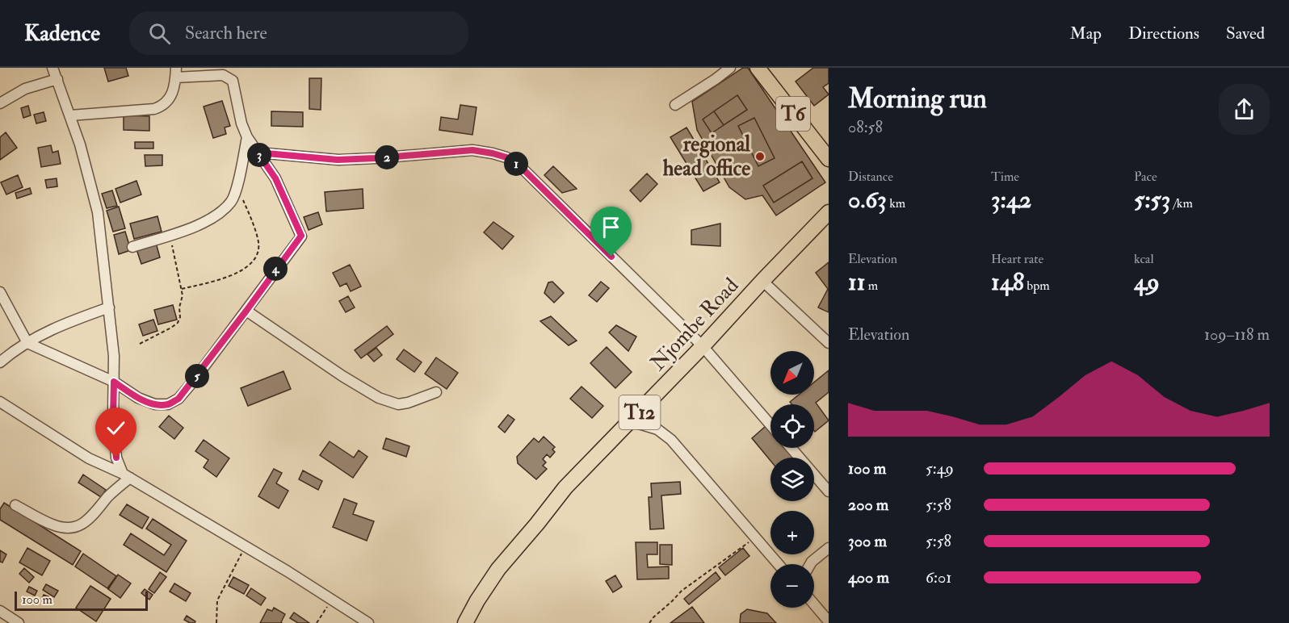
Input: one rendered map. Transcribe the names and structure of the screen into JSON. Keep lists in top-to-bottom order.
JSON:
{
  "streets": {
    "highway": ["T6", "Njombe Road", "T12"]
  },
  "places": ["regional head office"],
  "scale_bar": "100 m",
  "north": "bottom left",
  "page": {
    "header": "Kadence",
    "search": "Search here",
    "nav": ["Map", "Directions", "Saved"],
    "heading": ["Morning run", "08:58"],
    "pins": [
      "3",
      "2",
      "1",
      "4",
      "5"
    ],
    "stats": [
      ["Distance", "0.63 km"],
      ["Time", "3:42"],
      ["Pace", "5:53 /km"],
      ["Elevation", "11 m"],
      ["Heart rate", "148 bpm"],
      ["kcal", "49"]
    ],
    "chart": ["Elevation", "109–118 m"],
    "map_buttons": ["+", "−"],
    "list": [
      {
        "name": "100 m",
        "note": "5:49"
      },
      {
        "name": "200 m",
        "note": "5:58"
      },
      {
        "name": "300 m",
        "note": "5:58"
      },
      {
        "name": "400 m",
        "note": "6:01"
      }
    ],
    "scale": "100 m"
  }
}
